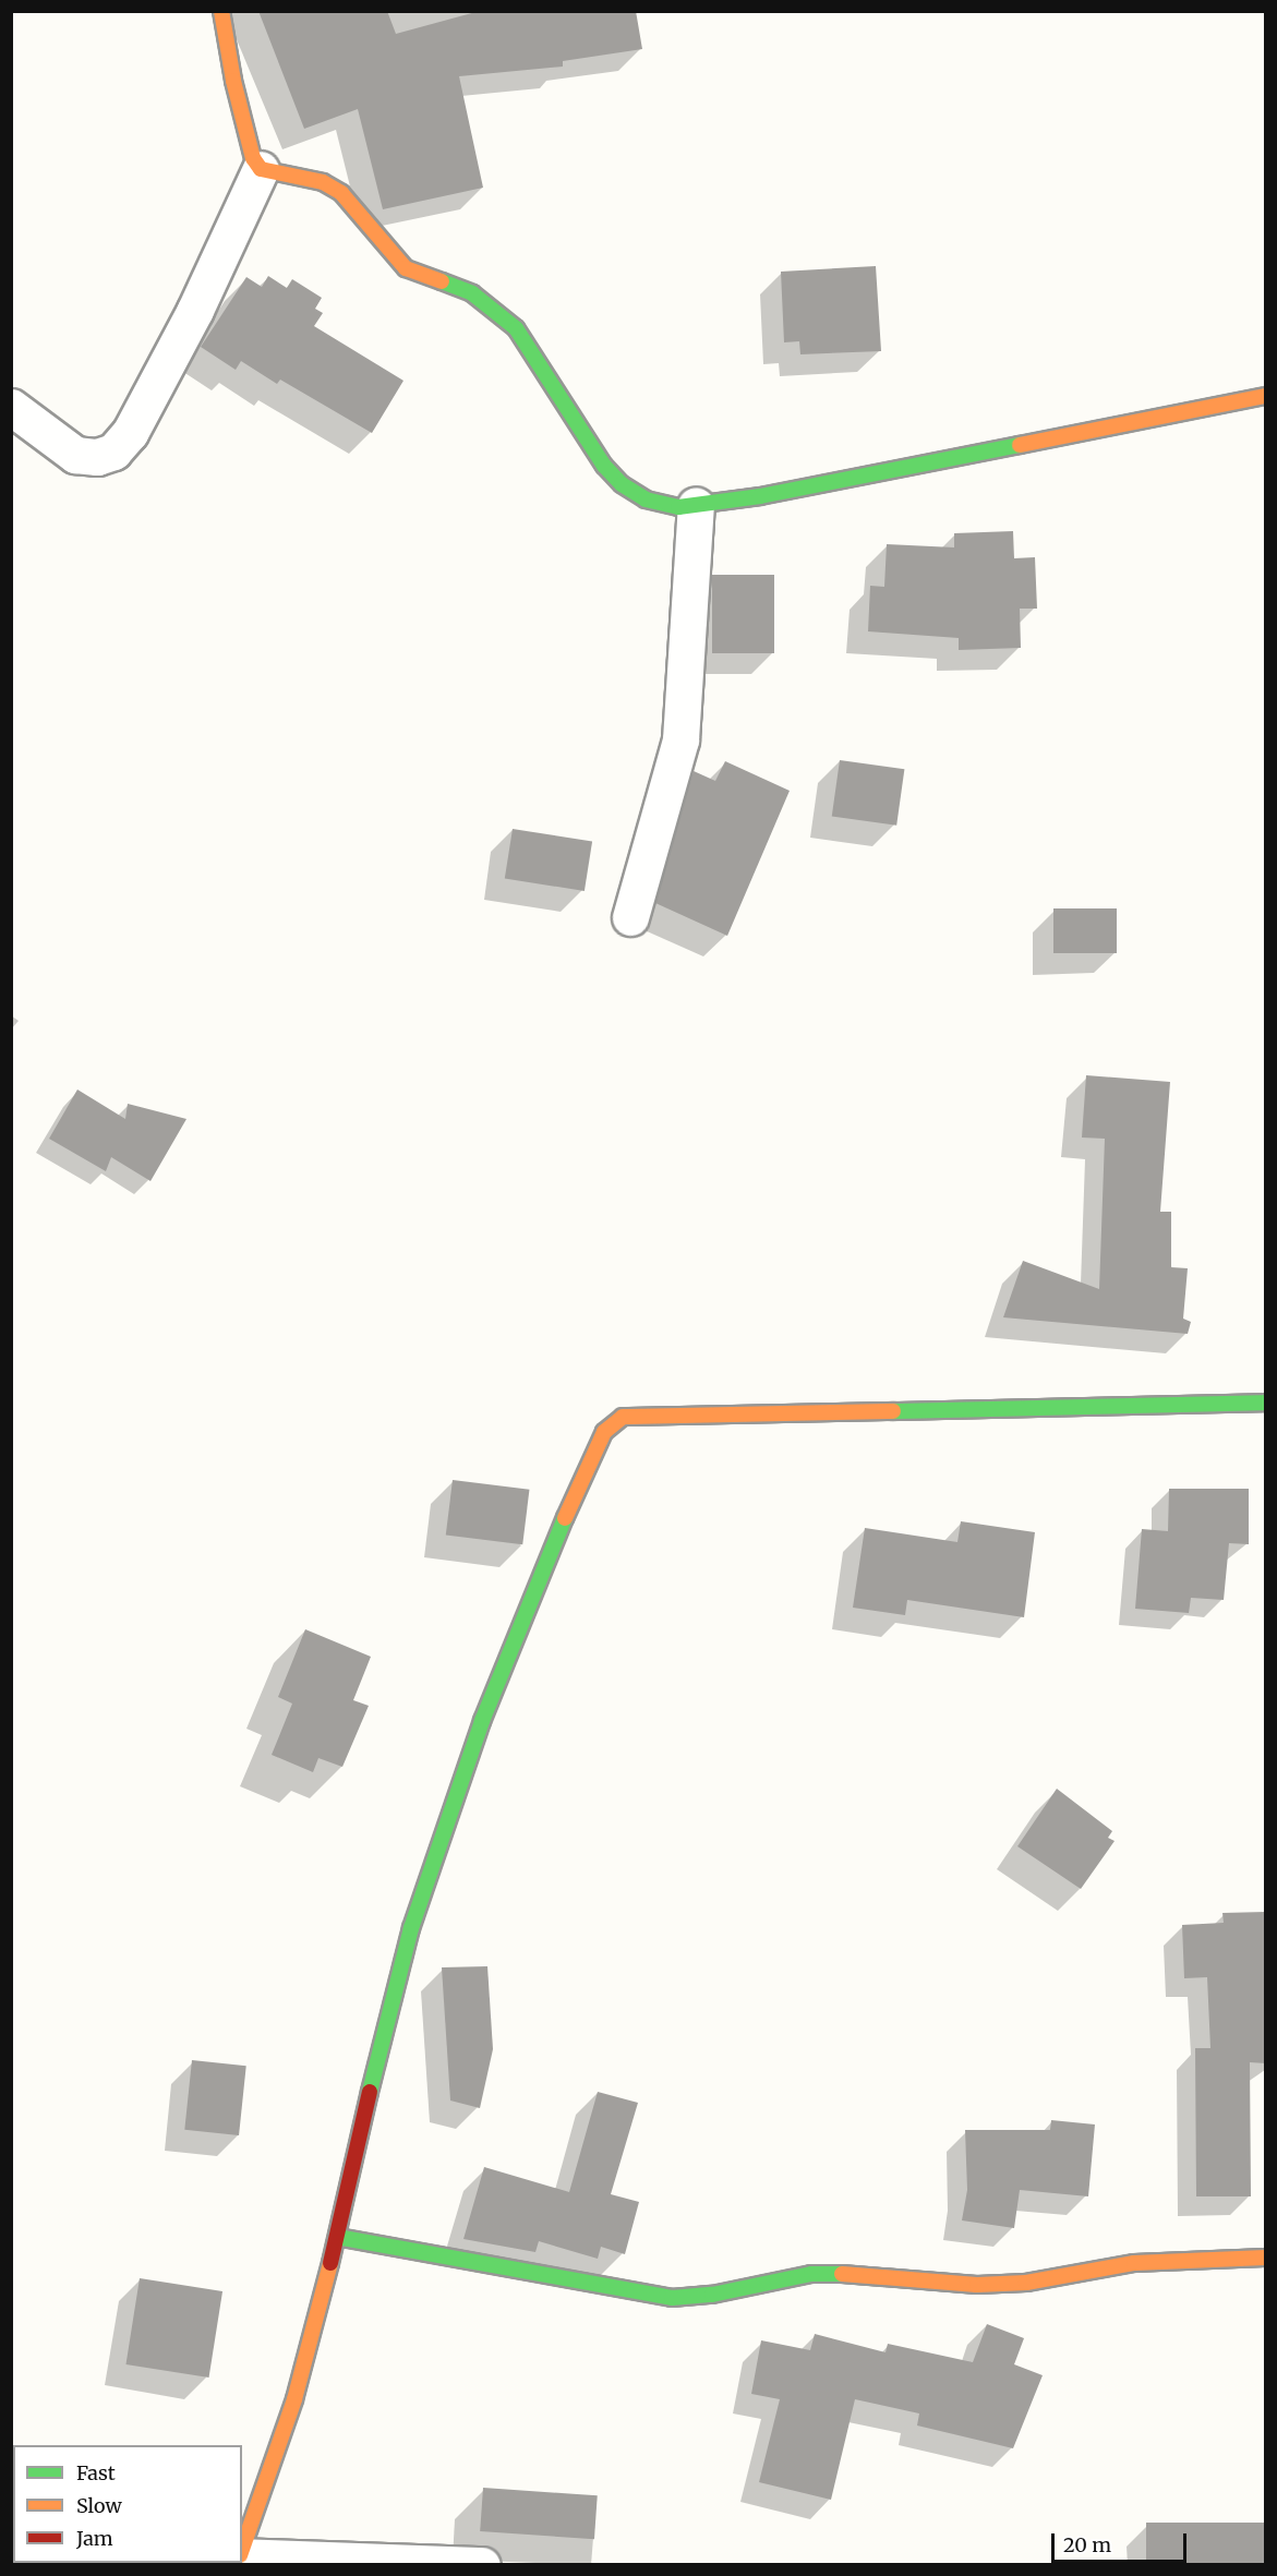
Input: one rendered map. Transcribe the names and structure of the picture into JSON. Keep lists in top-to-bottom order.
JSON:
{
  "legend": ["Fast", "Slow", "Jam"],
  "scale_bar": "20 m"
}
